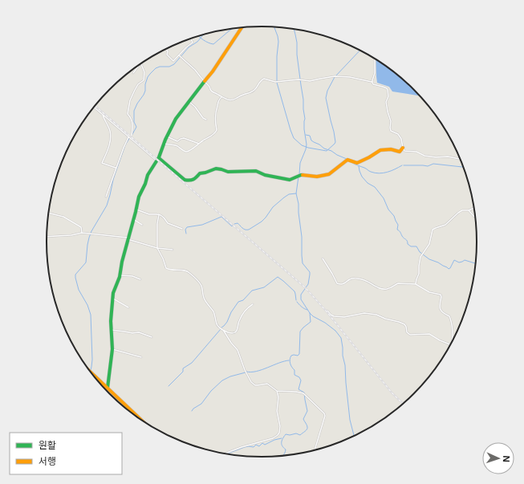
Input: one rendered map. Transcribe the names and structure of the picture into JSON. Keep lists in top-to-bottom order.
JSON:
{
  "legend": ["원활", "서행"],
  "north": "right"
}
